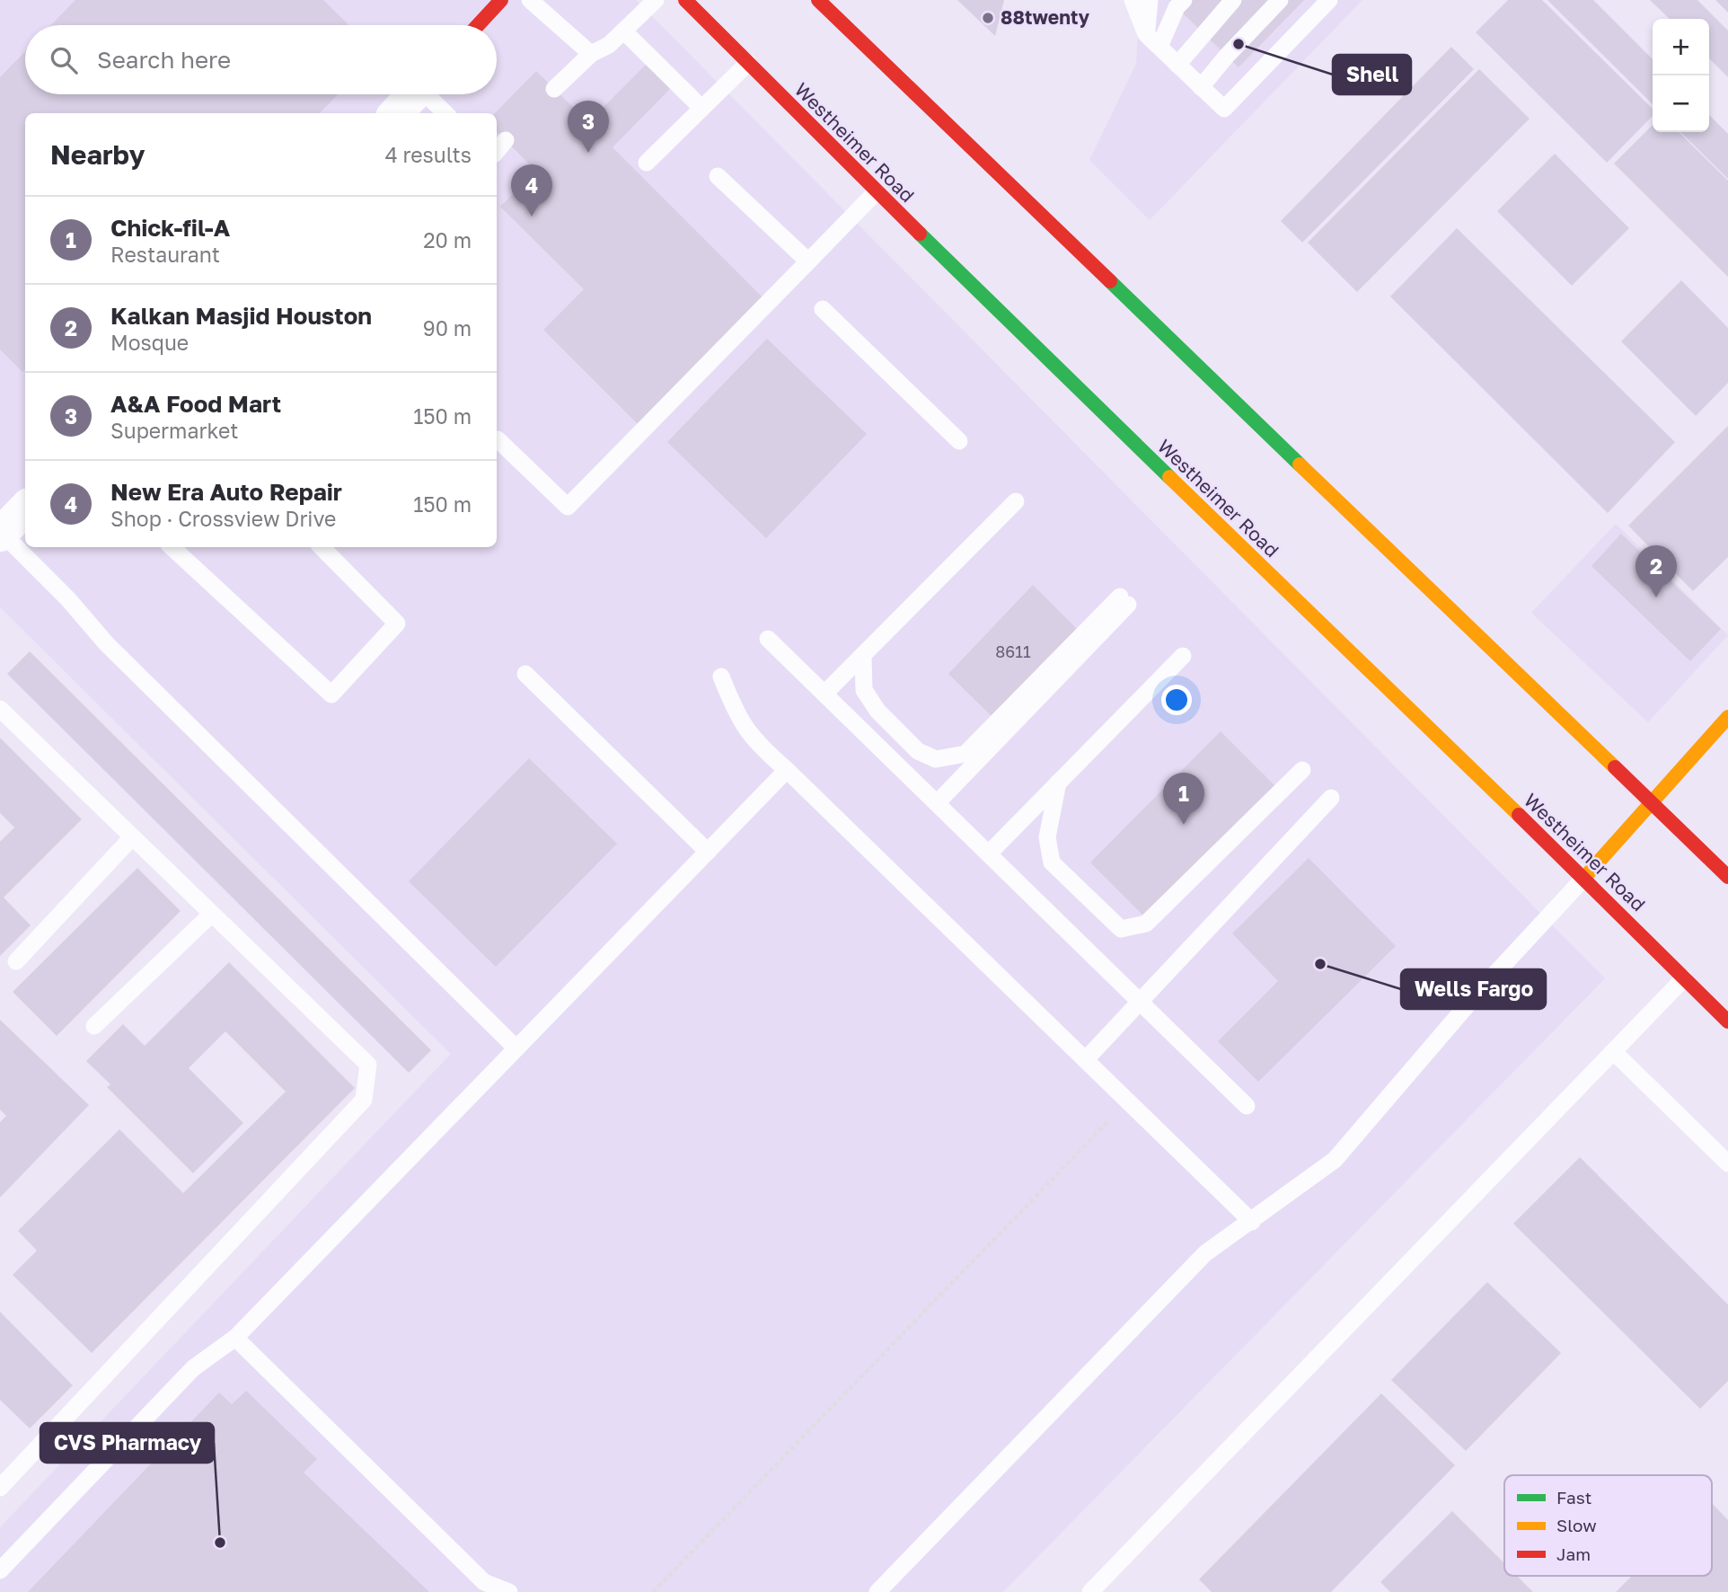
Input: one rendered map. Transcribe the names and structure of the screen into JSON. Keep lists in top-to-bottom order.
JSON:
{
  "streets": {
    "main road": ["Westheimer Road"]
  },
  "places": [
    "88twenty",
    "Shell",
    "Wells Fargo",
    "CVS Pharmacy"
  ],
  "house_numbers": ["8611"],
  "legend": ["Fast", "Slow", "Jam"],
  "page": {
    "map_buttons": ["+", "−"],
    "search": "Search here",
    "pins": [
      "3",
      "4",
      "2",
      "1"
    ],
    "heading": ["Nearby", "4 results"],
    "list": [
      {
        "mark": "1",
        "name": "Chick-fil-A",
        "note": "Restaurant",
        "value": "20 m"
      },
      {
        "mark": "2",
        "name": "Kalkan Masjid Houston",
        "note": "Mosque",
        "value": "90 m"
      },
      {
        "mark": "3",
        "name": "A&A Food Mart",
        "note": "Supermarket",
        "value": "150 m"
      },
      {
        "mark": "4",
        "name": "New Era Auto Repair",
        "note": "Shop · Crossview Drive",
        "value": "150 m"
      }
    ]
  }
}
